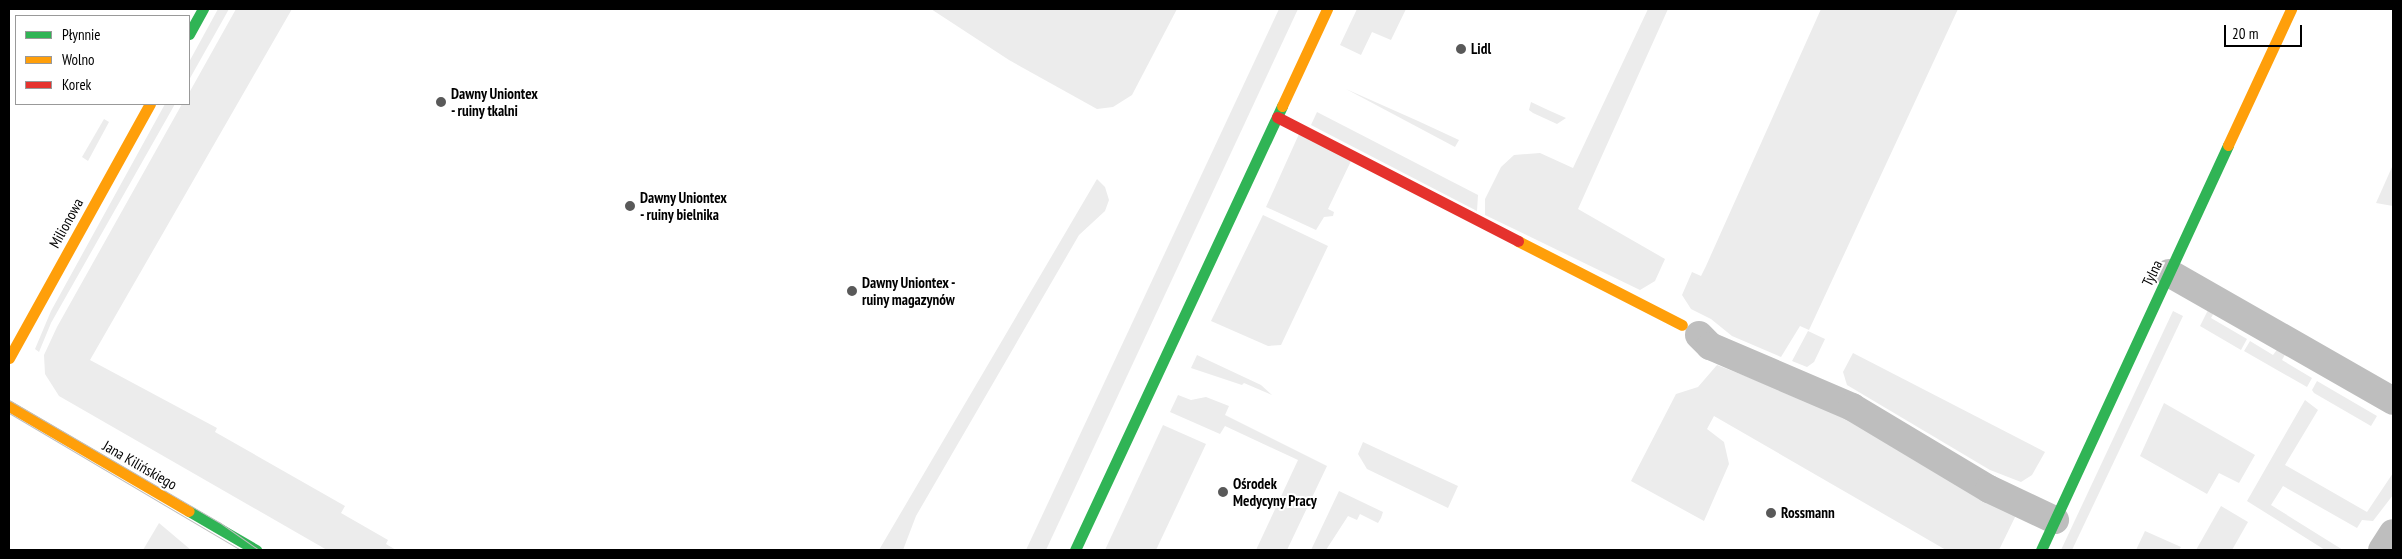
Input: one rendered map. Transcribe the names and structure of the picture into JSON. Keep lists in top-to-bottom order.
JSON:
{
  "streets": {
    "street": ["Milionowa", "Tylna", "Jana Kilińskiego"]
  },
  "places": [
    "Lidl",
    "Dawny Uniontex - ruiny tkalni",
    "Dawny Uniontex - ruiny bielnika",
    "Dawny Uniontex - ruiny magazynów",
    "Ośrodek Medycyny Pracy",
    "Rossmann"
  ],
  "legend": ["Płynnie", "Wolno", "Korek"],
  "scale_bar": "20 m"
}
